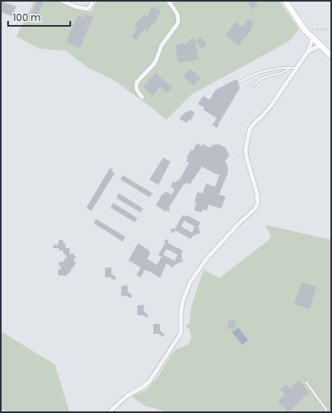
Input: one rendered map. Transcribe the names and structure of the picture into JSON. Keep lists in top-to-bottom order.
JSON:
{
  "scale_bar": "100 m"
}
